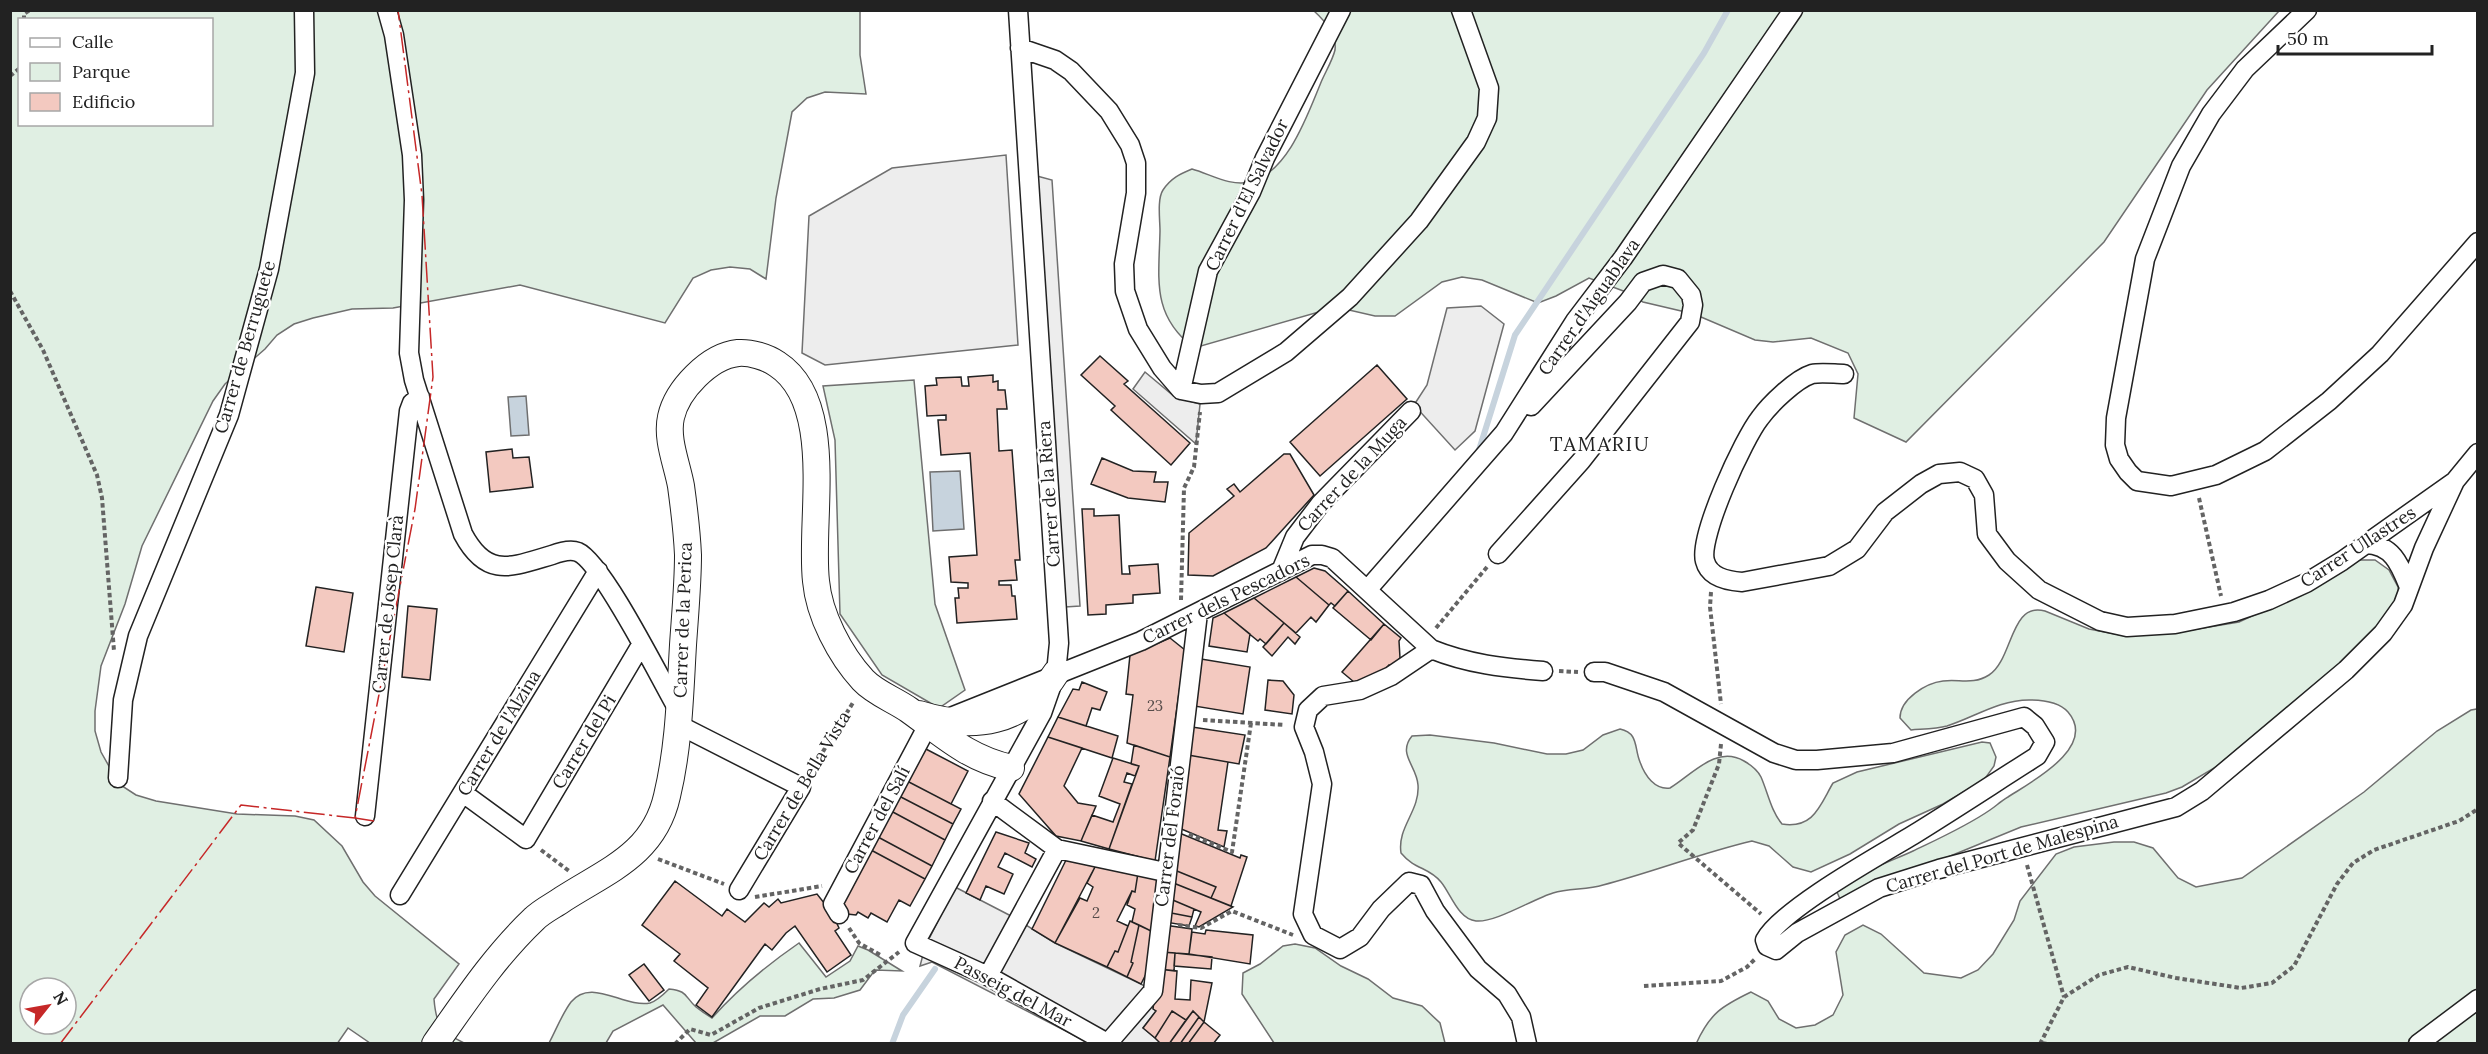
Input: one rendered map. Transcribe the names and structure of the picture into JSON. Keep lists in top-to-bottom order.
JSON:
{
  "streets": {
    "street": [
      "Carrer d'El Salvador",
      "Carrer d'Aiguablava",
      "Carrer de Berruguete",
      "Carrer de la Muga",
      "Carrer de la Riera",
      "Carrer Ullastres",
      "Carrer dels Pescadors",
      "Carrer de Josep Clarà",
      "Carrer de la Perica",
      "Carrer de l'Alzina",
      "Carrer del Pi",
      "Carrer de Bella Vista",
      "Carrer del Salí",
      "Carrer del Foraió",
      "Carrer del Port de Malespina",
      "Passeig del Mar"
    ]
  },
  "crossings": [
    ["Carrer d'Aiguablava", "Carrer dels Pescadors"],
    ["Carrer de la Muga", "Carrer dels Pescadors"],
    ["Carrer de la Riera", "Carrer dels Pescadors"],
    ["Carrer de la Riera", "Carrer de la Perica"],
    ["Carrer de la Riera", "Passeig del Mar"],
    ["Carrer Ullastres", "Carrer del Port de Malespina"],
    ["Carrer dels Pescadors", "Carrer del Foraió"],
    ["Carrer de la Perica", "Carrer de Bella Vista"],
    ["Carrer de la Perica", "Carrer del Salí"],
    ["Carrer del Foraió", "Passeig del Mar"]
  ],
  "districts": ["TAMARIU"],
  "house_numbers": ["23", "2"],
  "legend": ["Calle", "Parque", "Edificio"],
  "scale_bar": "50 m",
  "north": "top right"
}
